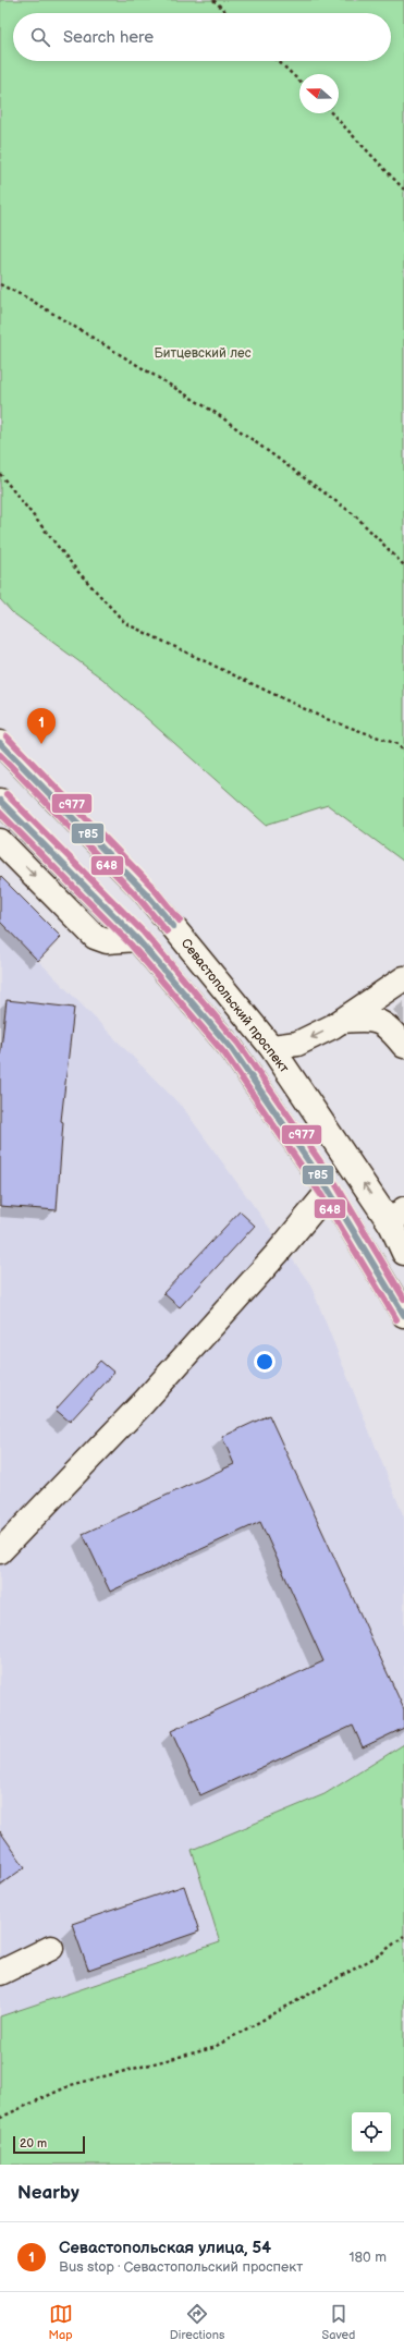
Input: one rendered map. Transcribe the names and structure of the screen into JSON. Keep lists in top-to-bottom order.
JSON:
{
  "streets": {
    "main road": ["Севастопольский проспект"]
  },
  "parks": ["Битцевский лес"],
  "lines": ["transit line с977", "transit line т85", "transit line 648"],
  "scale_bar": "20 m",
  "north": "left",
  "page": {
    "search": "Search here",
    "pins": "1",
    "scale": "20 m",
    "heading": "Nearby",
    "list": [
      {
        "mark": "1",
        "name": "Севастопольская улица, 54",
        "note": "Bus stop · Севастопольский проспект",
        "value": "180 m"
      }
    ],
    "nav": ["Map", "Directions", "Saved"]
  }
}
